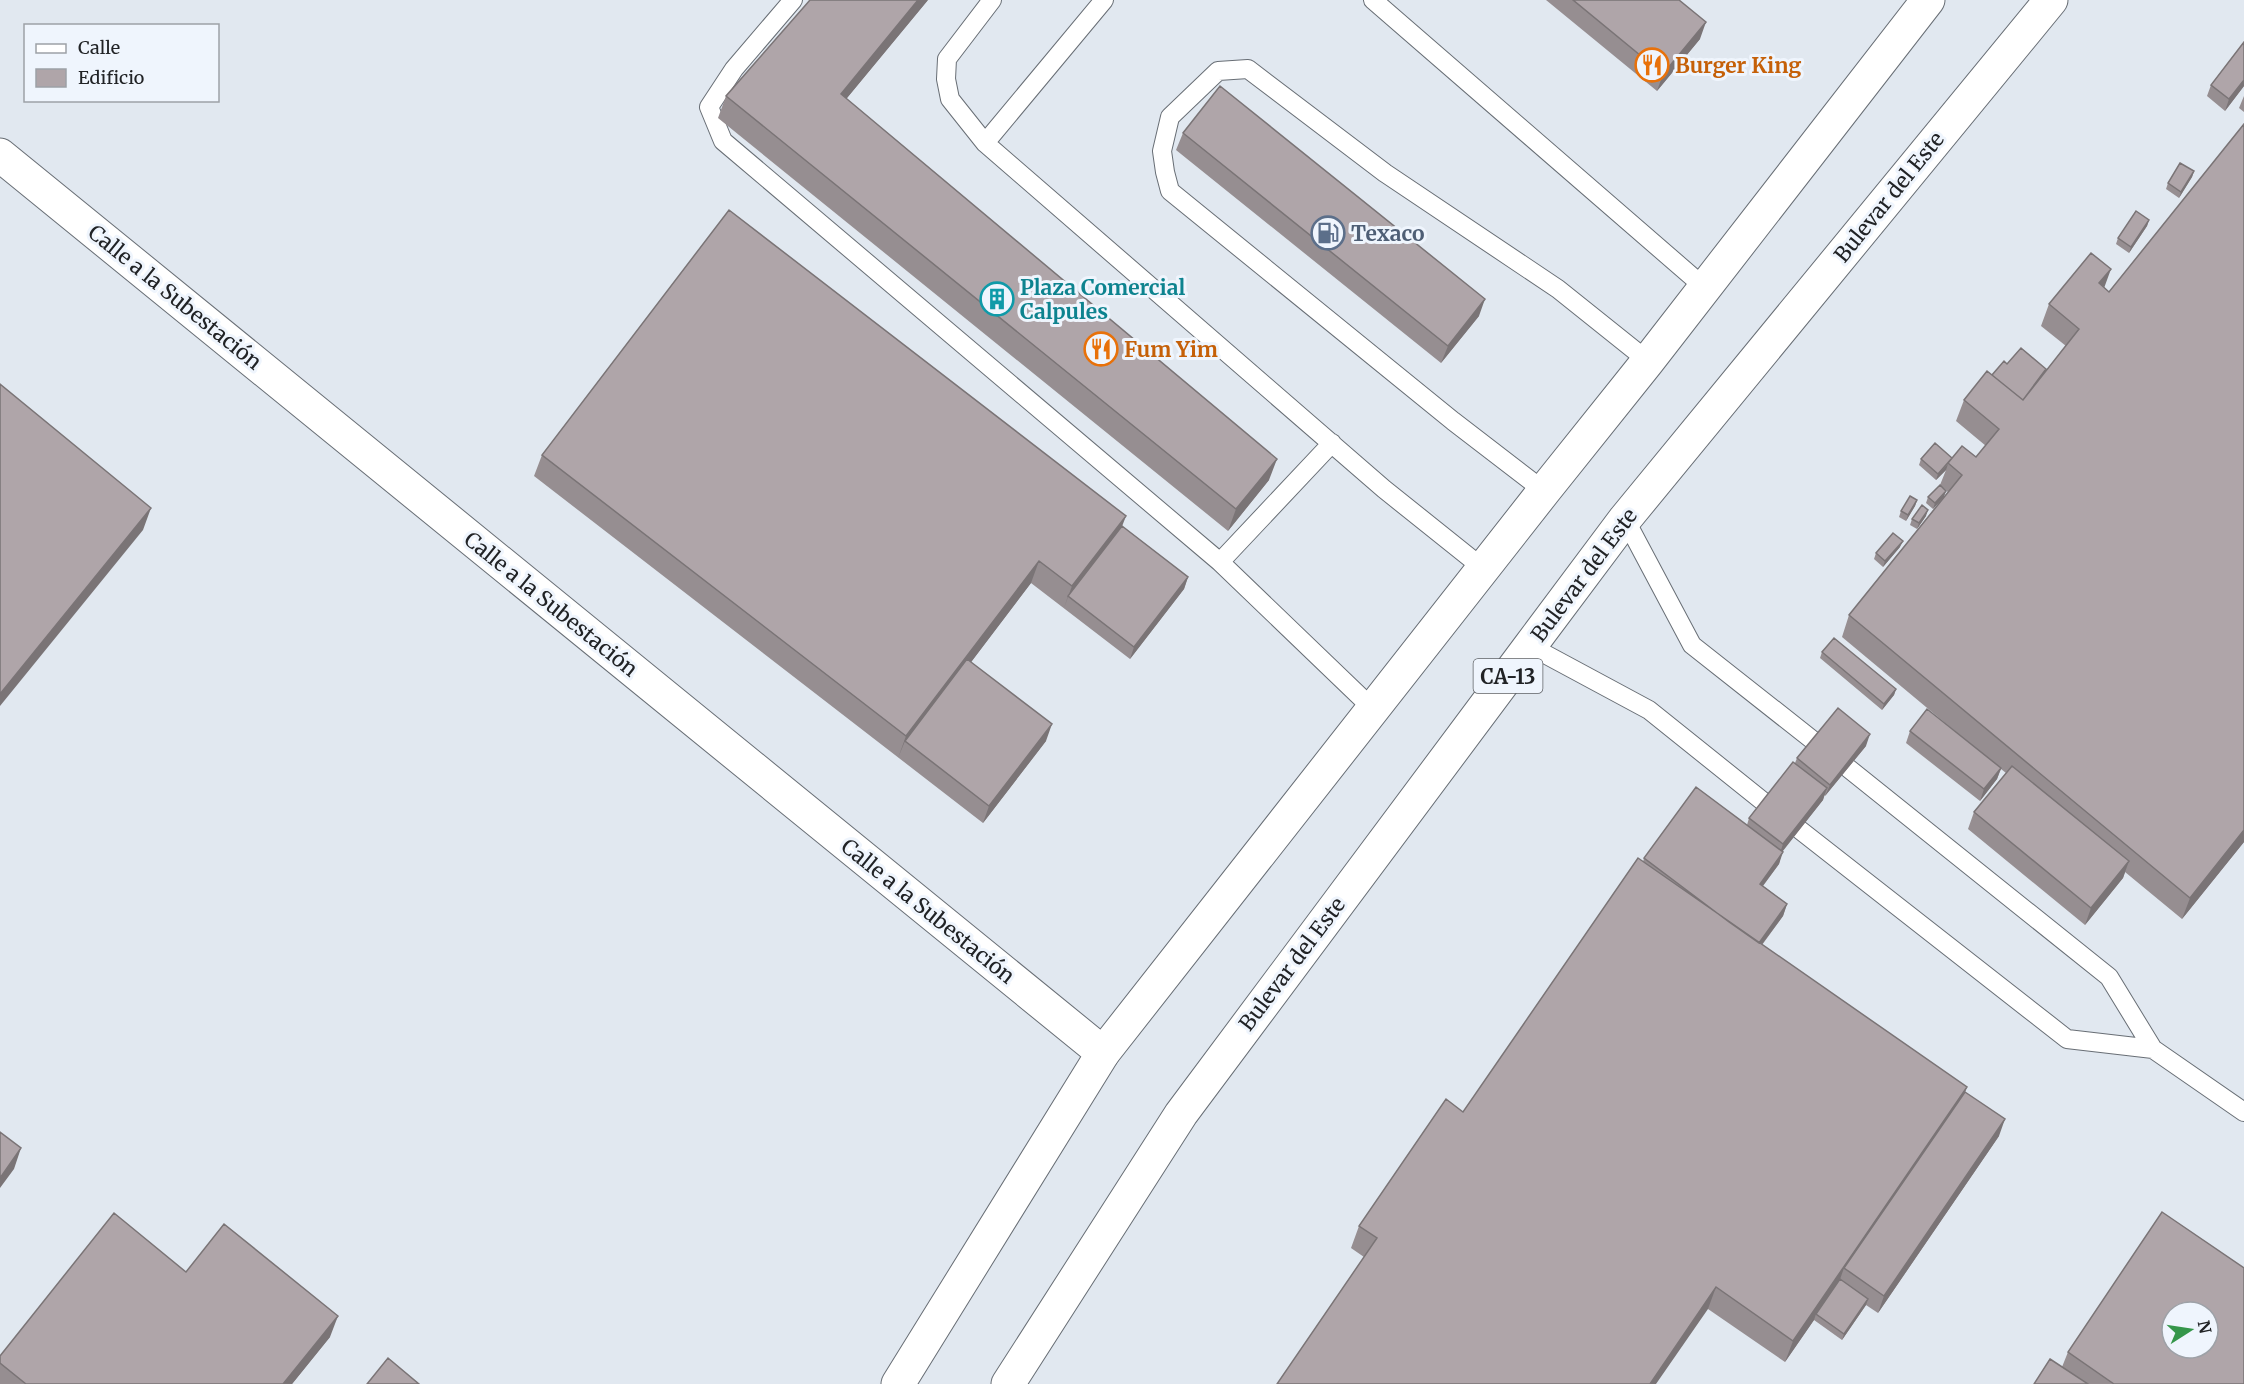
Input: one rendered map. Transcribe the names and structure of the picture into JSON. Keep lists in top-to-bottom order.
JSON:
{
  "streets": {
    "main road": ["Bulevar del Este", "Calle a la Subestación", "CA-13"]
  },
  "places": {
    "restaurant": ["Burger King", "Fum Yim"],
    "fuel station": ["Texaco"],
    "building": ["Plaza Comercial Calpules"]
  },
  "legend": ["Calle", "Edificio"],
  "north": "right"
}
